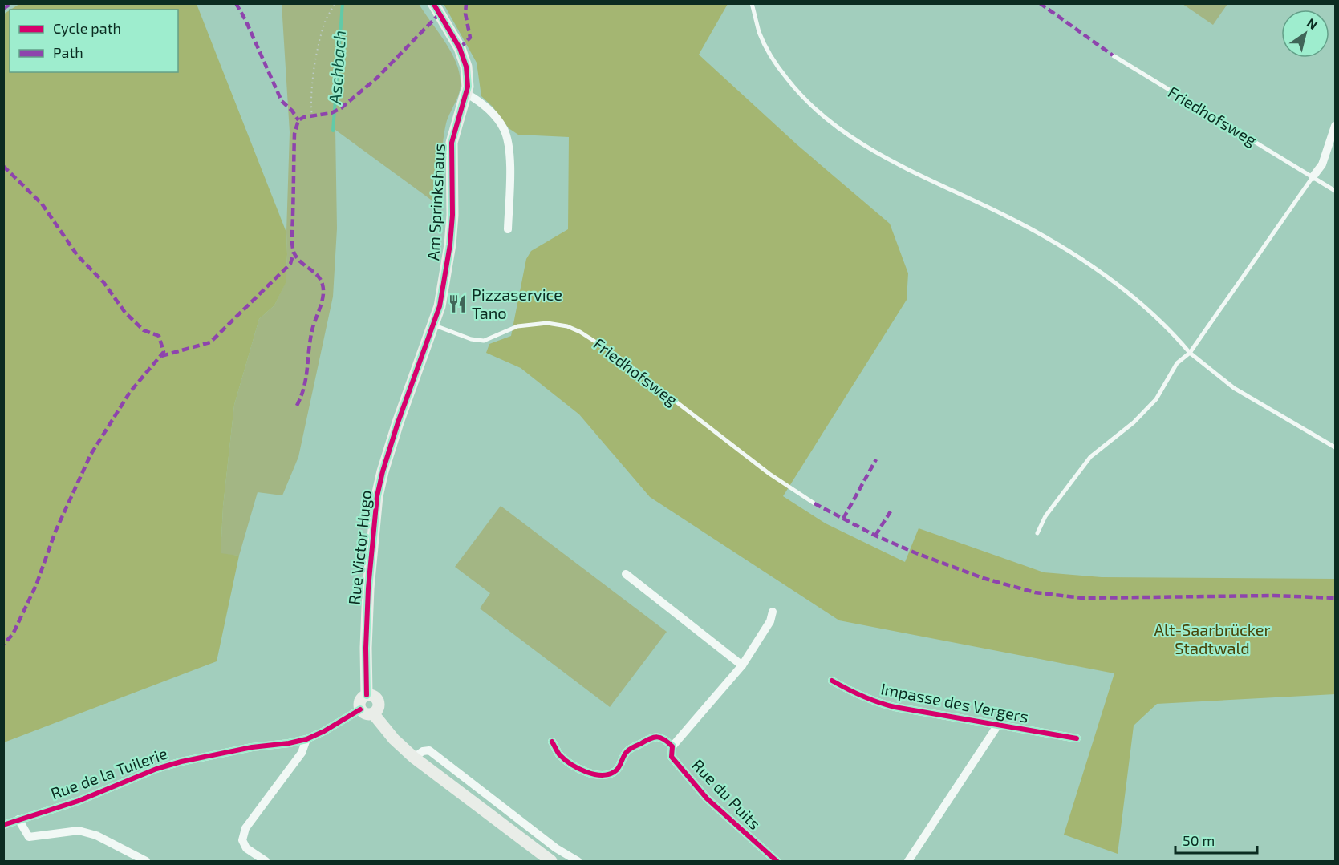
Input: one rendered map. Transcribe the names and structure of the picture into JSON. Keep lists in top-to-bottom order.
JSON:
{
  "streets": {
    "street": [
      "Am Sprinkshaus",
      "Rue Victor Hugo",
      "Impasse des Vergers",
      "Rue de la Tuilerie",
      "Rue du Puits"
    ],
    "lane": ["Friedhofsweg"]
  },
  "crossings": [
    ["Friedhofsweg", "Am Sprinkshaus"],
    ["Am Sprinkshaus", "Rue Victor Hugo"],
    ["Rue Victor Hugo", "Rue de la Tuilerie"]
  ],
  "water": ["Aschbach"],
  "parks": ["Alt-Saarbrücker Stadtwald"],
  "places": {
    "restaurant": ["Pizzaservice Tano"]
  },
  "legend": ["Cycle path", "Path"],
  "scale_bar": "50 m",
  "north": "top right"
}
